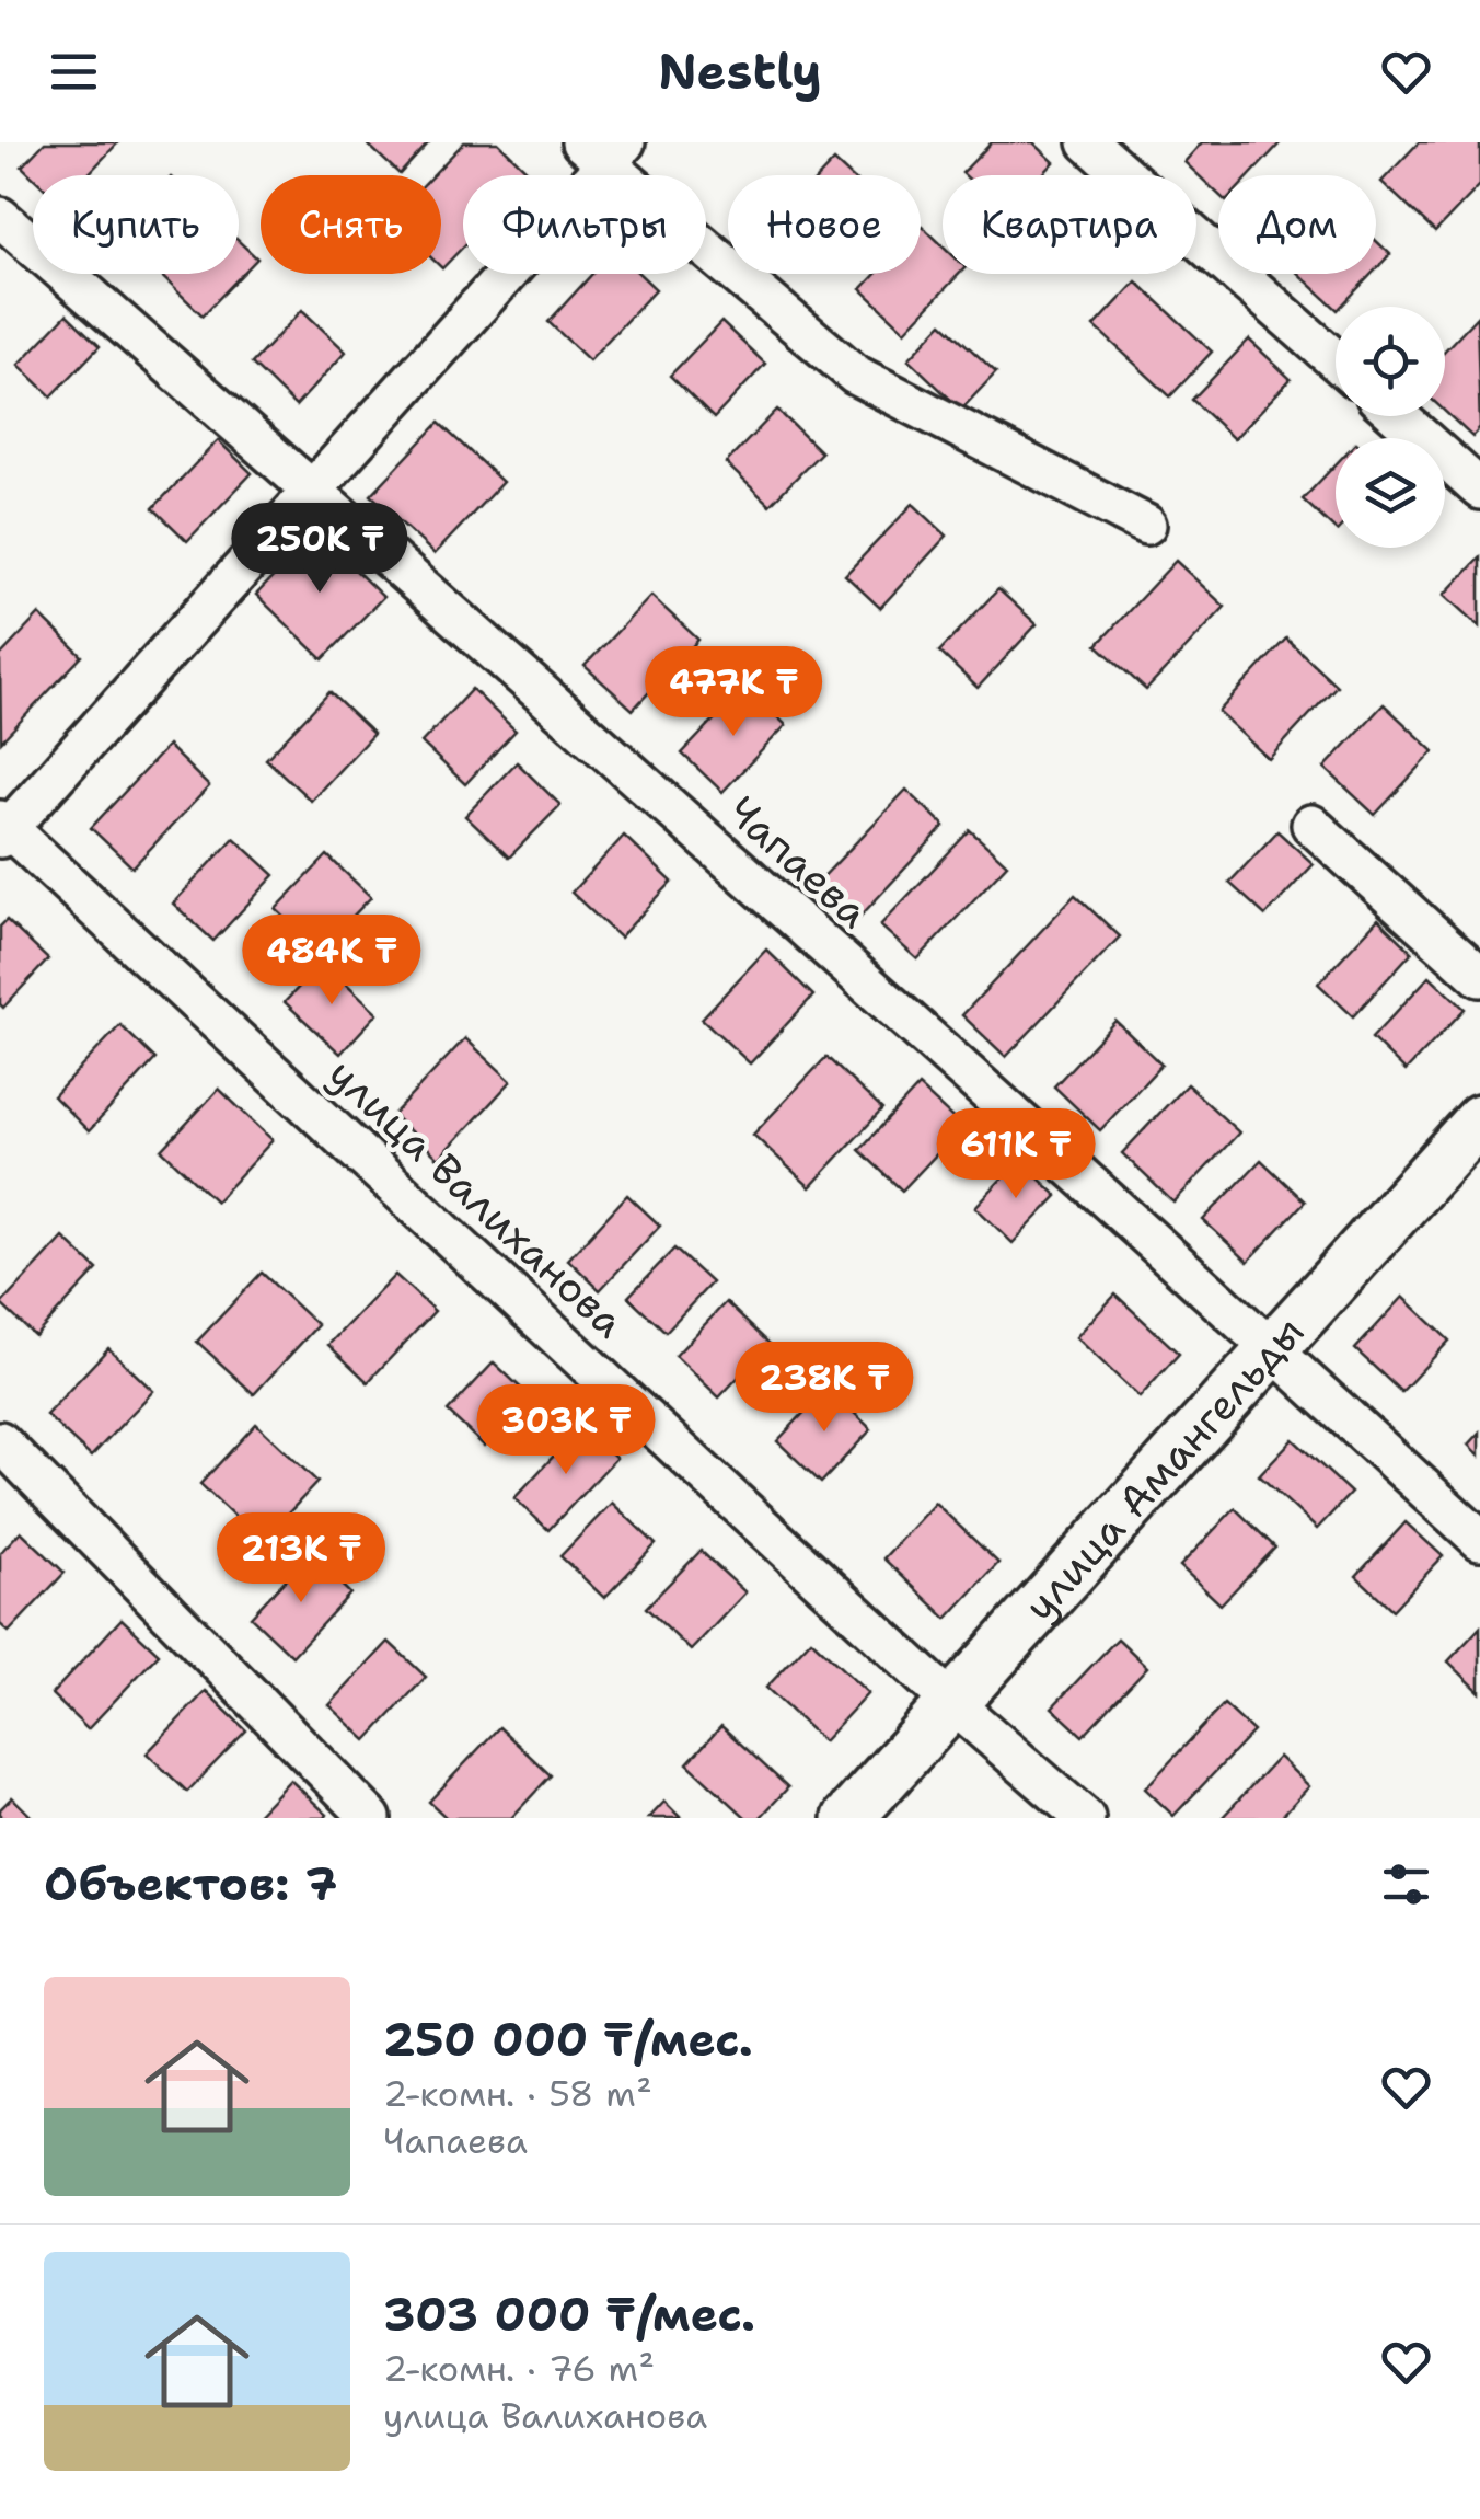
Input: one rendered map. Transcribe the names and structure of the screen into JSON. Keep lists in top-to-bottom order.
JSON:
{
  "streets": {
    "street": ["Чапаева", "улица Валиханова", "улица Амангельды"]
  },
  "crossings": [
    ["Чапаева", "улица Амангельды"],
    ["улица Валиханова", "улица Амангельды"]
  ],
  "page": {
    "header": "Nestly",
    "chip": [
      "Купить",
      "Снять",
      "Фильтры",
      "Новое",
      "Квартира",
      "Дом"
    ],
    "price": [
      "250K ₸",
      "477K ₸",
      "484K ₸",
      "611K ₸",
      "238K ₸",
      "303K ₸",
      "213K ₸"
    ],
    "heading": "Объектов: 7",
    "list": [
      {
        "name": "250 000 ₸/мес.",
        "note": "2-комн. · 58 m² · Чапаева"
      },
      {
        "name": "303 000 ₸/мес.",
        "note": "2-комн. · 76 m² · улица Валиханова"
      }
    ]
  }
}
